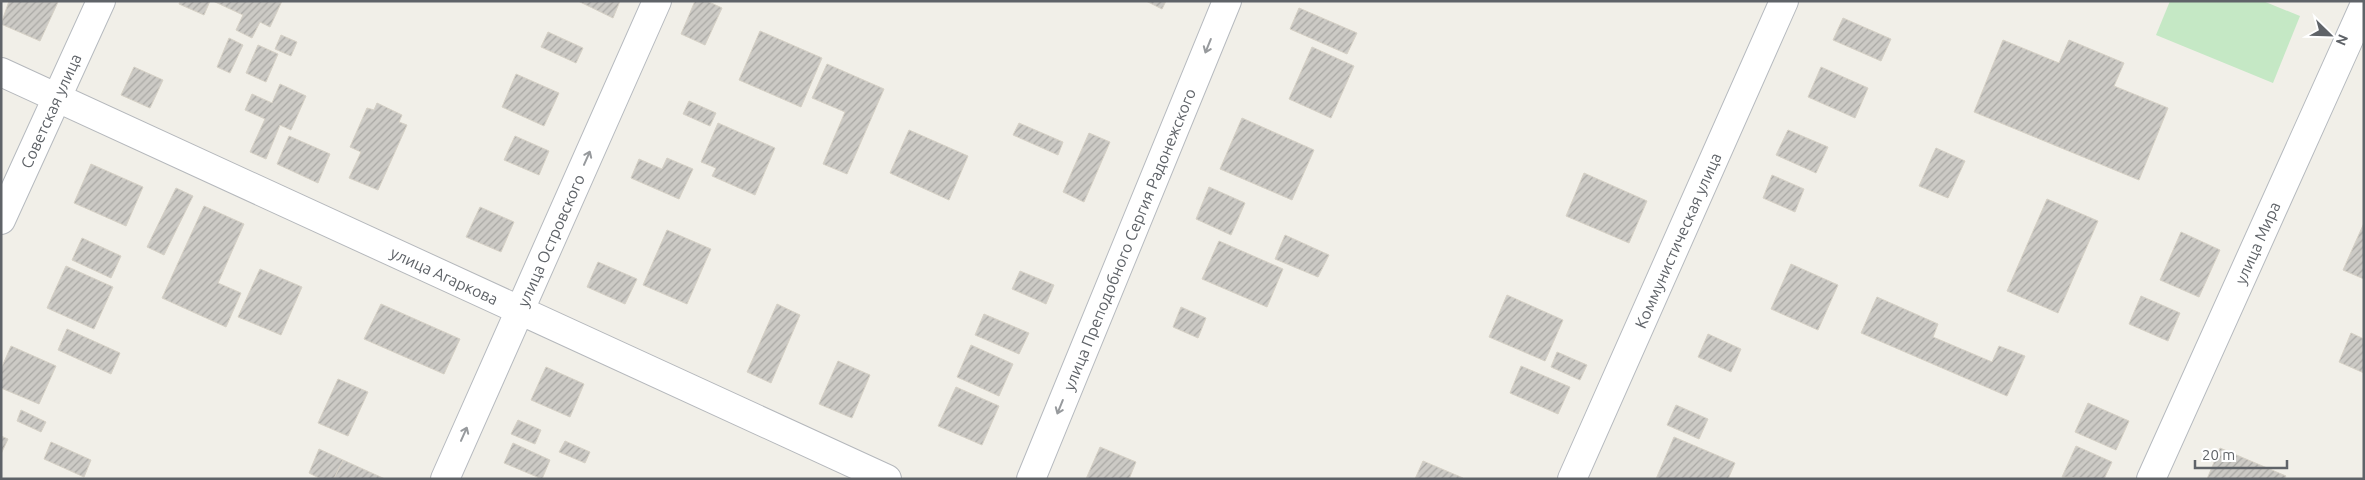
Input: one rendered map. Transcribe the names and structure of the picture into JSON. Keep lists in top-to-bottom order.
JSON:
{
  "streets": {
    "street": [
      "Советская улица",
      "улица Островского",
      "улица Преподобного Сергия Радонежского",
      "Коммунистическая улица",
      "улица Мира",
      "улица Агаркова"
    ]
  },
  "crossings": [
    ["Советская улица", "улица Агаркова"],
    ["улица Островского", "улица Агаркова"]
  ],
  "one_way": ["улица Островского", "улица Преподобного Сергия Радонежского"],
  "scale_bar": "20 m",
  "north": "bottom right"
}
